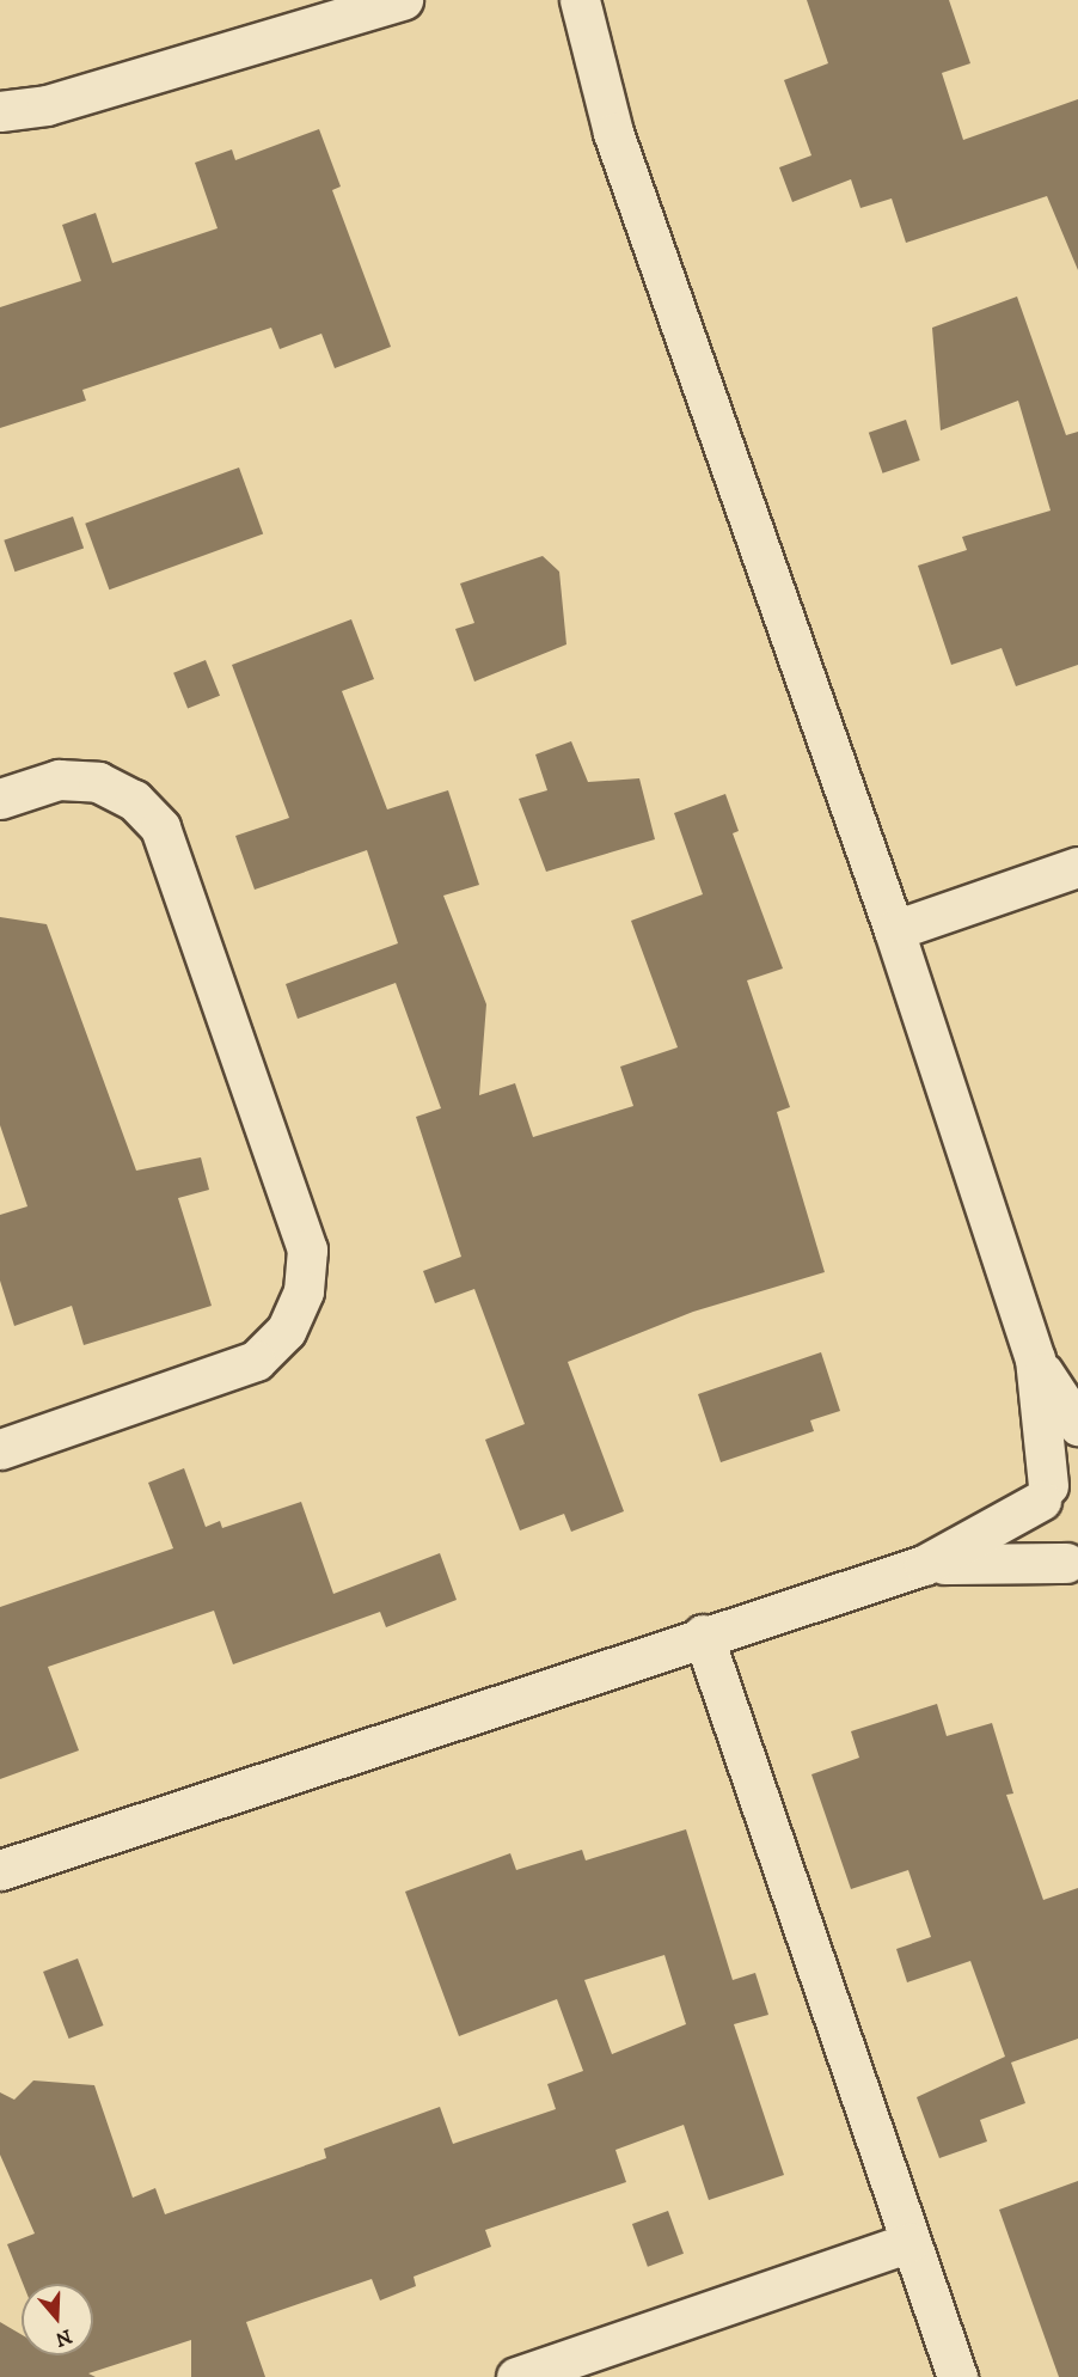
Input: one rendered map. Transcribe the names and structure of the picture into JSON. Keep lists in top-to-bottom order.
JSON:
{
  "north": "bottom"
}
